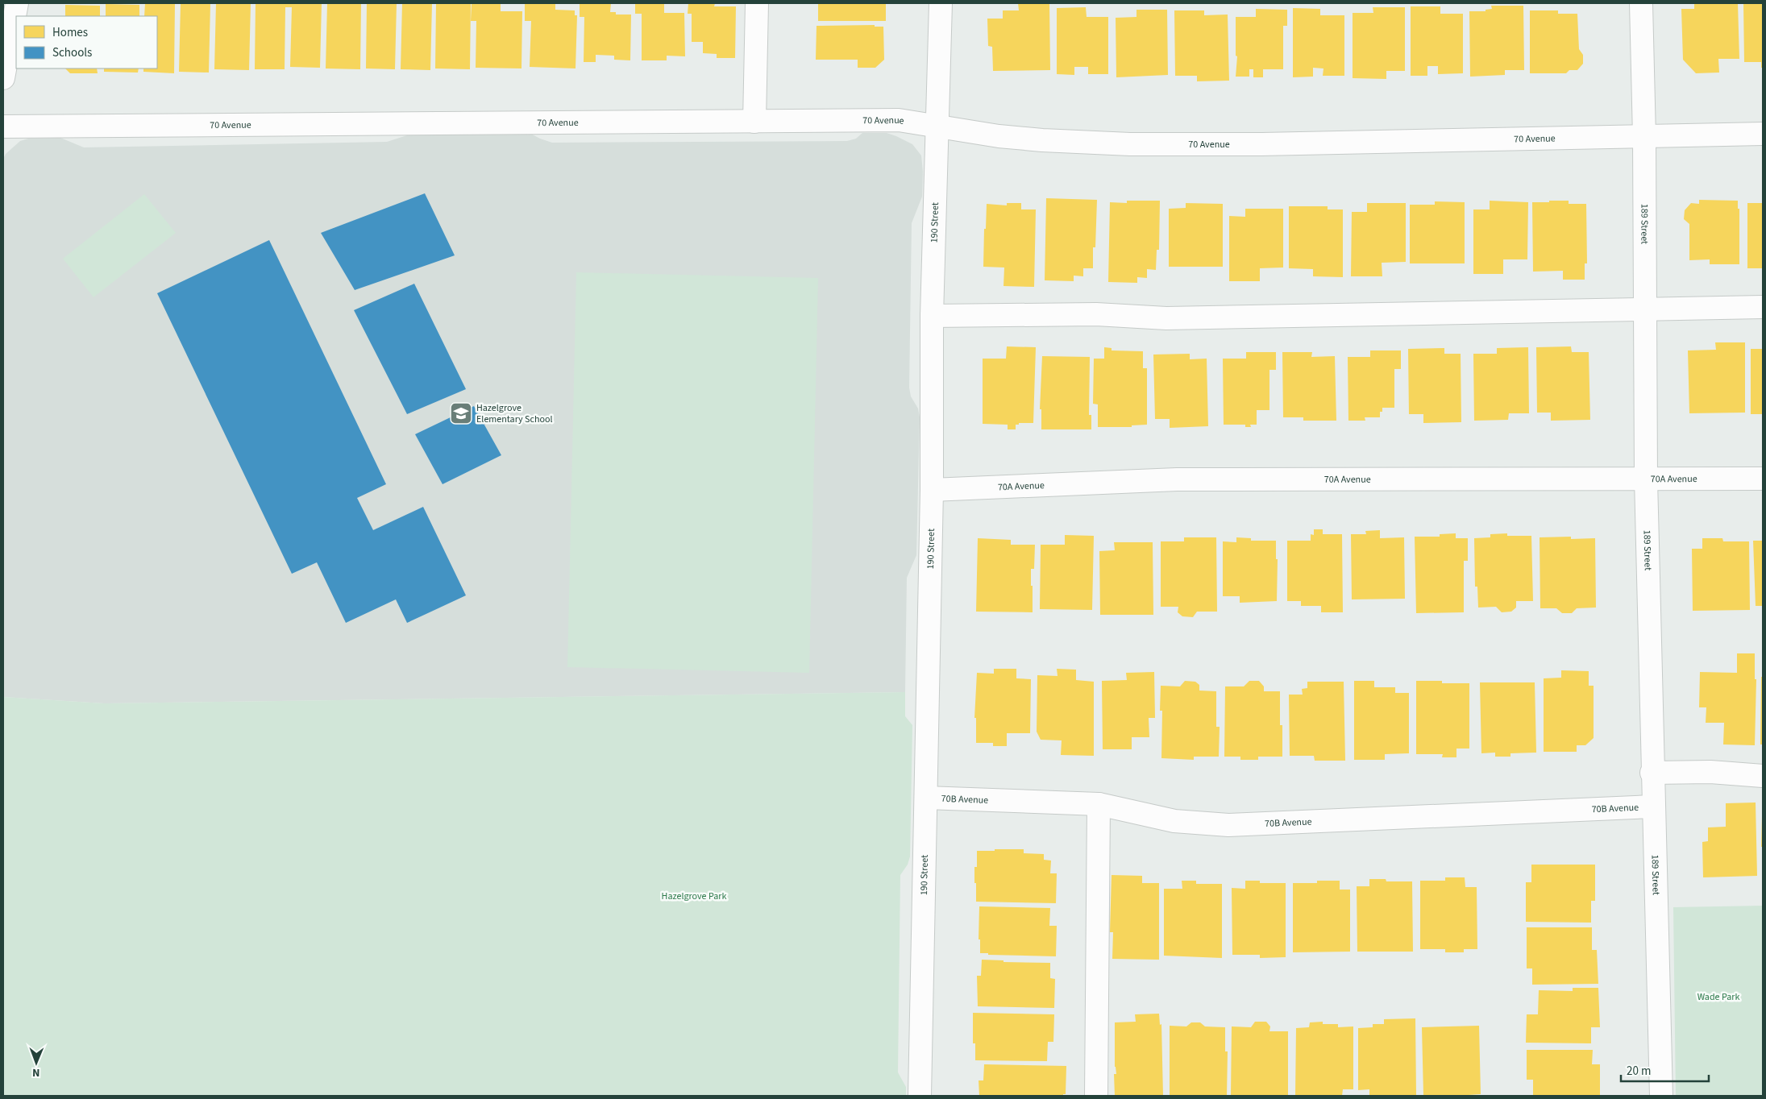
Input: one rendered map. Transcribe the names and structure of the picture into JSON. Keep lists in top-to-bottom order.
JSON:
{
  "streets": {
    "street": [
      "70 Avenue",
      "190 Street",
      "189 Street",
      "70A Avenue",
      "70B Avenue"
    ]
  },
  "crossings": [
    ["70 Avenue", "190 Street"],
    ["70 Avenue", "189 Street"],
    ["190 Street", "70A Avenue"],
    ["190 Street", "70B Avenue"],
    ["189 Street", "70A Avenue"],
    ["189 Street", "70B Avenue"]
  ],
  "parks": ["Hazelgrove Park", "Wade Park"],
  "places": {
    "school or university": ["Hazelgrove Elementary School"]
  },
  "legend": ["Homes", "Schools"],
  "scale_bar": "20 m",
  "north": "bottom"
}
